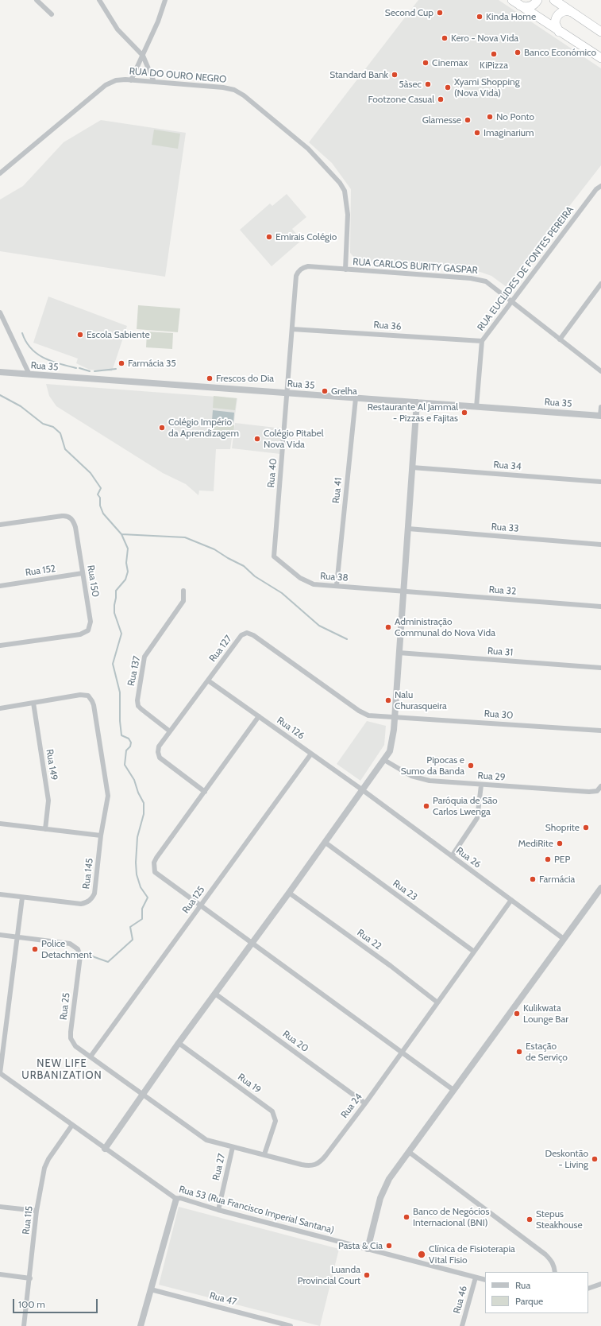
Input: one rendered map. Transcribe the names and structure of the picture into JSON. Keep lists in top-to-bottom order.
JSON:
{
  "streets": {
    "street": [
      "RUA DO OURO NEGRO",
      "RUA CARLOS BURITY GASPAR",
      "RUA EUCLIDES DE FONTES PEREIRA",
      "Rua 36",
      "Rua 35",
      "Rua 34",
      "Rua 40",
      "Rua 41",
      "Rua 33",
      "Rua 152",
      "Rua 38",
      "Rua 150",
      "Rua 32",
      "Rua 127",
      "Rua 31",
      "Rua 137",
      "Rua 30",
      "Rua 126",
      "Rua 149",
      "Rua 29",
      "Rua 26",
      "Rua 145",
      "Rua 23",
      "Rua 125",
      "Rua 22",
      "Rua 25",
      "Rua 20",
      "Rua 19",
      "Rua 24",
      "Rua 27",
      "Rua 53 (Rua Francisco Imperial Santana)",
      "Rua 115",
      "Rua 47",
      "Rua 46"
    ]
  },
  "crossings": [
    ["RUA DO OURO NEGRO", "RUA CARLOS BURITY GASPAR"],
    ["RUA CARLOS BURITY GASPAR", "RUA EUCLIDES DE FONTES PEREIRA"],
    ["RUA CARLOS BURITY GASPAR", "Rua 40"],
    ["RUA EUCLIDES DE FONTES PEREIRA", "Rua 36"],
    ["RUA EUCLIDES DE FONTES PEREIRA", "Rua 35"],
    ["Rua 36", "Rua 40"],
    ["Rua 35", "Rua 40"],
    ["Rua 35", "Rua 41"],
    ["Rua 40", "Rua 38"],
    ["Rua 41", "Rua 38"],
    ["Rua 152", "Rua 150"],
    ["Rua 38", "Rua 32"],
    ["Rua 127", "Rua 137"],
    ["Rua 127", "Rua 30"],
    ["Rua 127", "Rua 126"],
    ["Rua 126", "Rua 26"],
    ["Rua 126", "Rua 125"],
    ["Rua 26", "Rua 24"],
    ["Rua 23", "Rua 24"],
    ["Rua 125", "Rua 25"],
    ["Rua 22", "Rua 24"],
    ["Rua 25", "Rua 24"],
    ["Rua 20", "Rua 24"],
    ["Rua 19", "Rua 24"],
    ["Rua 24", "Rua 27"],
    ["Rua 27", "Rua 53 (Rua Francisco Imperial Santana)"],
    ["Rua 53 (Rua Francisco Imperial Santana)", "Rua 115"],
    ["Rua 53 (Rua Francisco Imperial Santana)", "Rua 46"]
  ],
  "districts": ["NEW LIFE URBANIZATION"],
  "places": [
    "Second Cup",
    "Kinda Home",
    "Kero - Nova Vida",
    "Banco Económico",
    "KiPizza",
    "Cinemax",
    "Standard Bank",
    "5àsec",
    "Xyami Shopping (Nova Vida)",
    "Footzone Casual",
    "No Ponto",
    "Glamesse",
    "Imaginarium",
    "Emirais Colégio",
    "Escola Sabiente",
    "Farmácia 35",
    "Frescos do Dia",
    "Grelha",
    "Restaurante Al Jammal - Pizzas e Fajitas",
    "Colégio Império da Aprendizagem",
    "Colégio Pitabel Nova Vida",
    "Administração Communal do Nova Vida",
    "Nalu Churasqueira",
    "Pipocas e Sumo da Banda",
    "Paróquia de São Carlos Lwenga",
    "Shoprite",
    "MediRite",
    "PEP",
    "Farmácia",
    "Police Detachment",
    "Kulikwata Lounge Bar",
    "Estação de Serviço",
    "Deskontão - Living",
    "Banco de Negócios Internacional (BNI)",
    "Stepus Steakhouse",
    "Pasta & Cia",
    "Clínica de Fisioterapia Vital Fisio",
    "Luanda Provincial Court"
  ],
  "legend": ["Rua", "Parque"],
  "scale_bar": "100 m"
}
